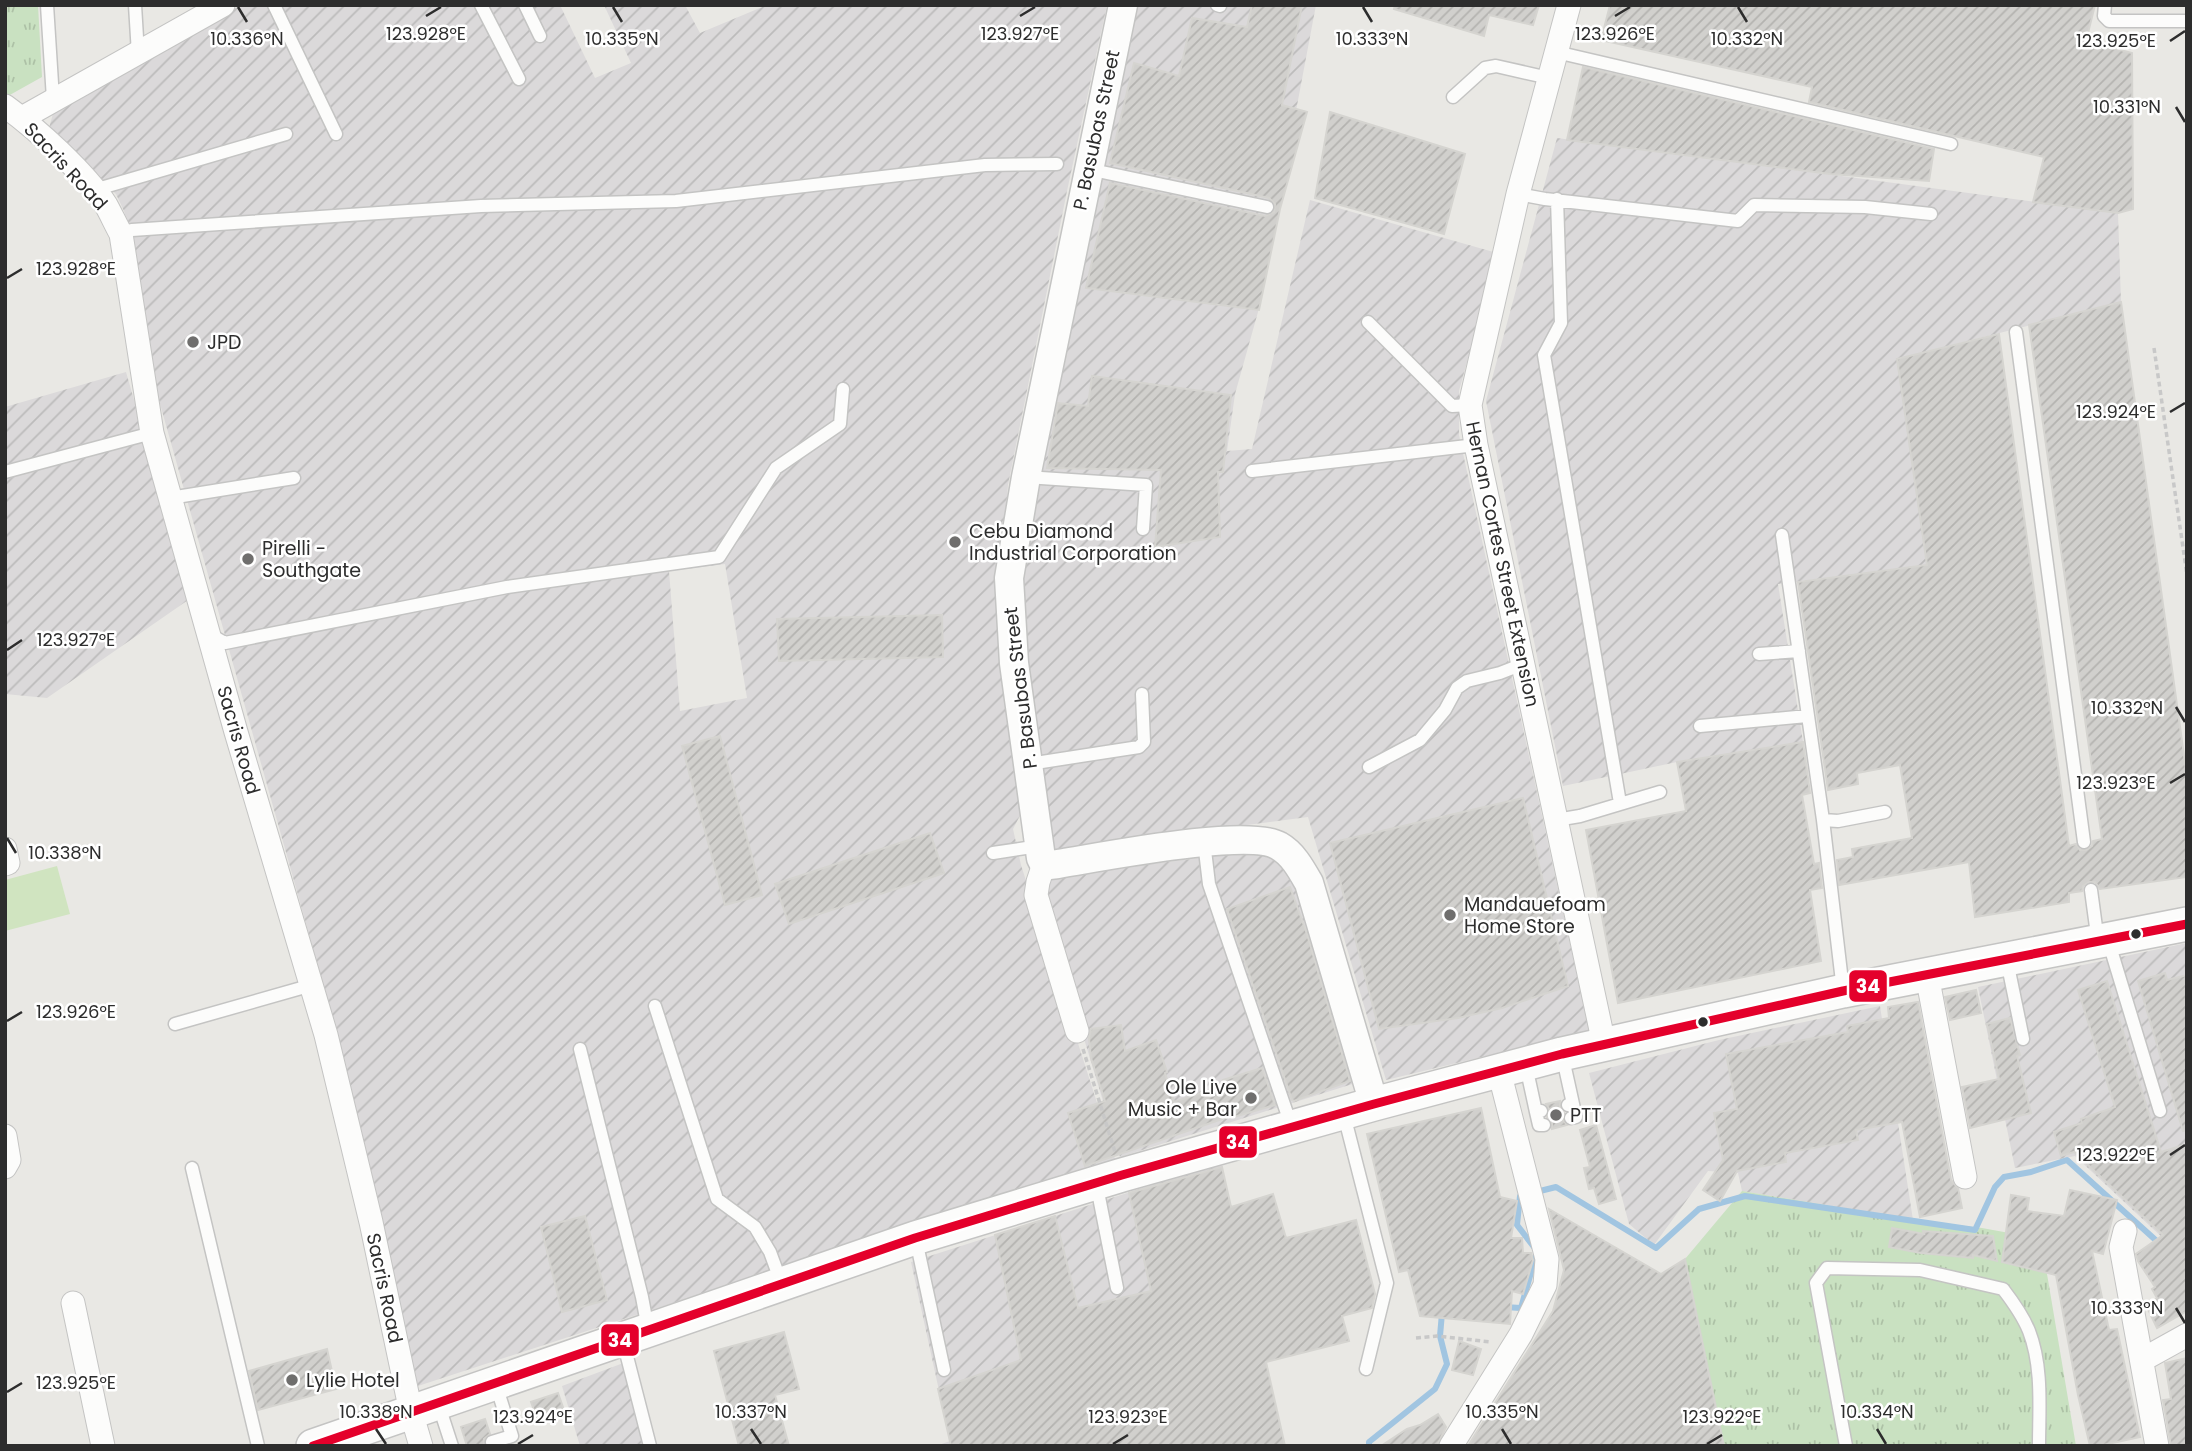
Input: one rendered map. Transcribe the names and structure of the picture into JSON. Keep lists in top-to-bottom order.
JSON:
{
  "streets": {
    "street": ["P. Basubas Street", "Sacris Road", "Hernan Cortes Street Extension"]
  },
  "places": [
    "JPD",
    "Cebu Diamond Industrial Corporation",
    "Pirelli - Southgate",
    "Mandauefoam Home Store",
    "Ole Live Music + Bar",
    "PTT",
    "Lylie Hotel"
  ],
  "lines": ["transit line 34"],
  "coordinates": [
    "123.928°E",
    "123.927°E",
    "123.926°E",
    "10.336°N",
    "10.333°N",
    "10.332°N",
    "10.335°N",
    "123.925°E",
    "10.331°N",
    "123.924°E",
    "123.923°E",
    "10.338°N",
    "123.922°E",
    "10.337°N",
    "10.334°N"
  ]
}
